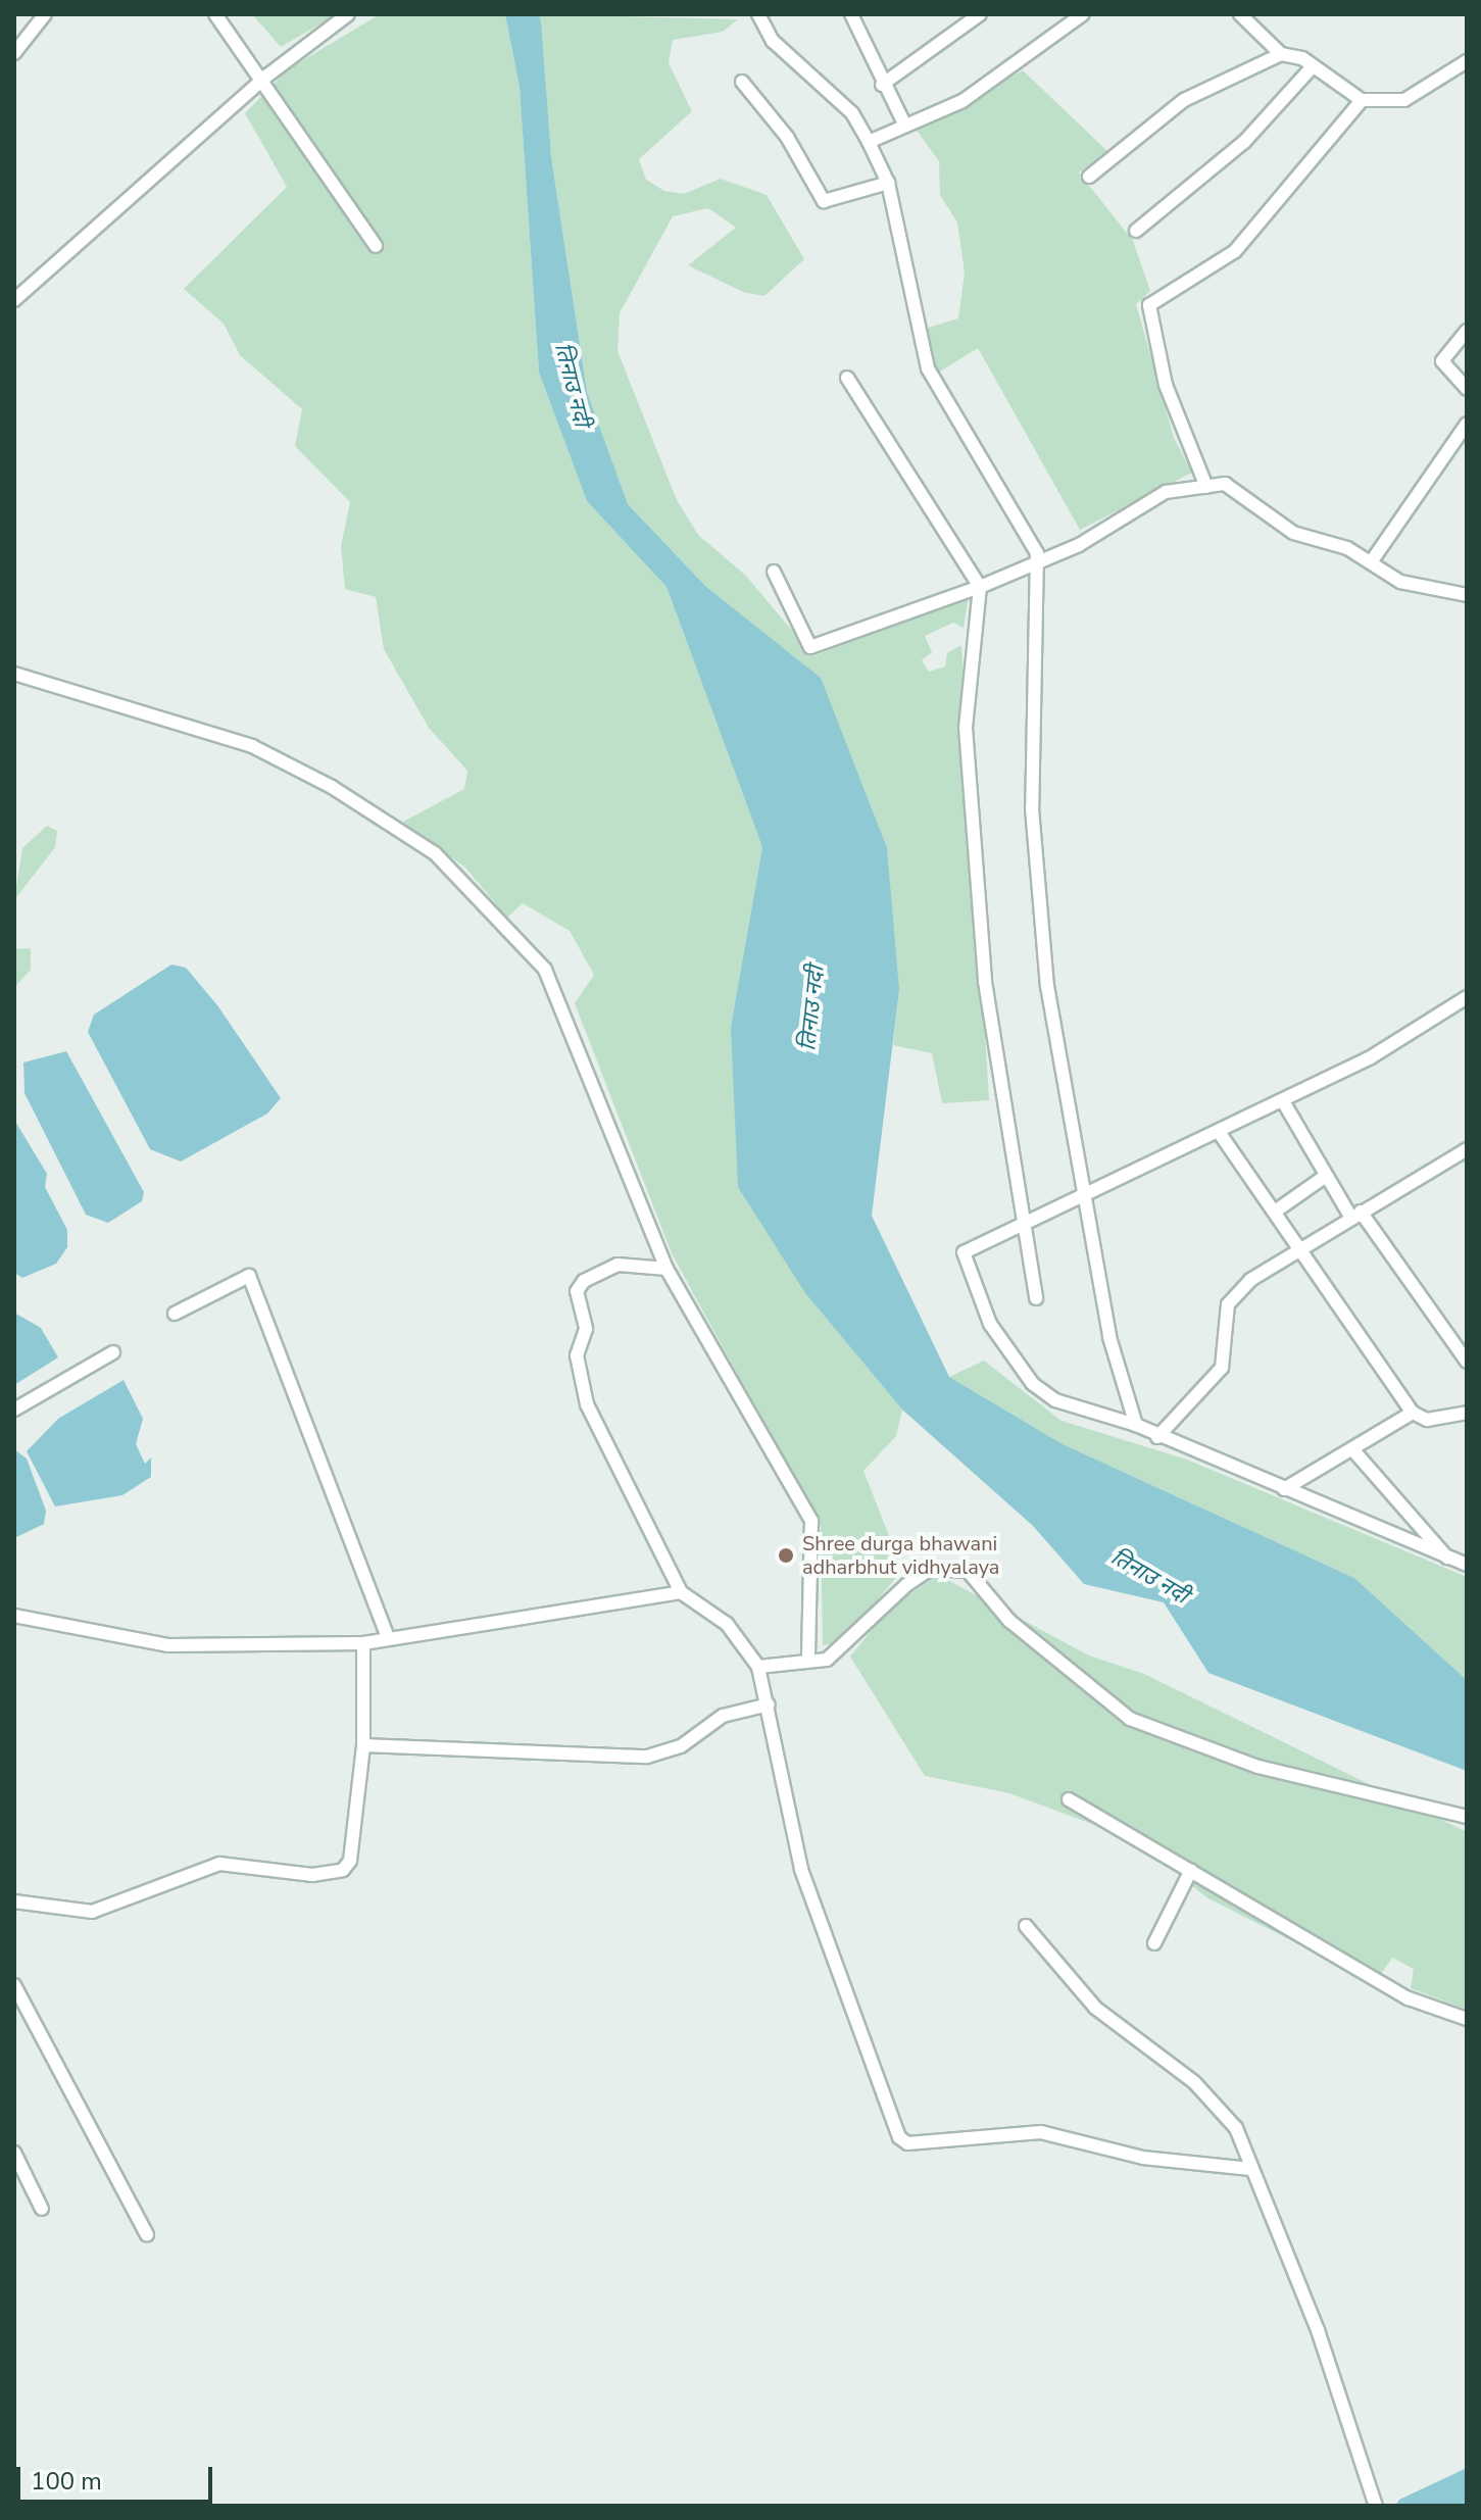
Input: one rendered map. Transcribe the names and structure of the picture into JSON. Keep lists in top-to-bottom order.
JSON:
{
  "water": ["तिनाउ नदी"],
  "places": ["Shree durga bhawani adharbhut vidhyalaya"],
  "scale_bar": "100 m"
}
